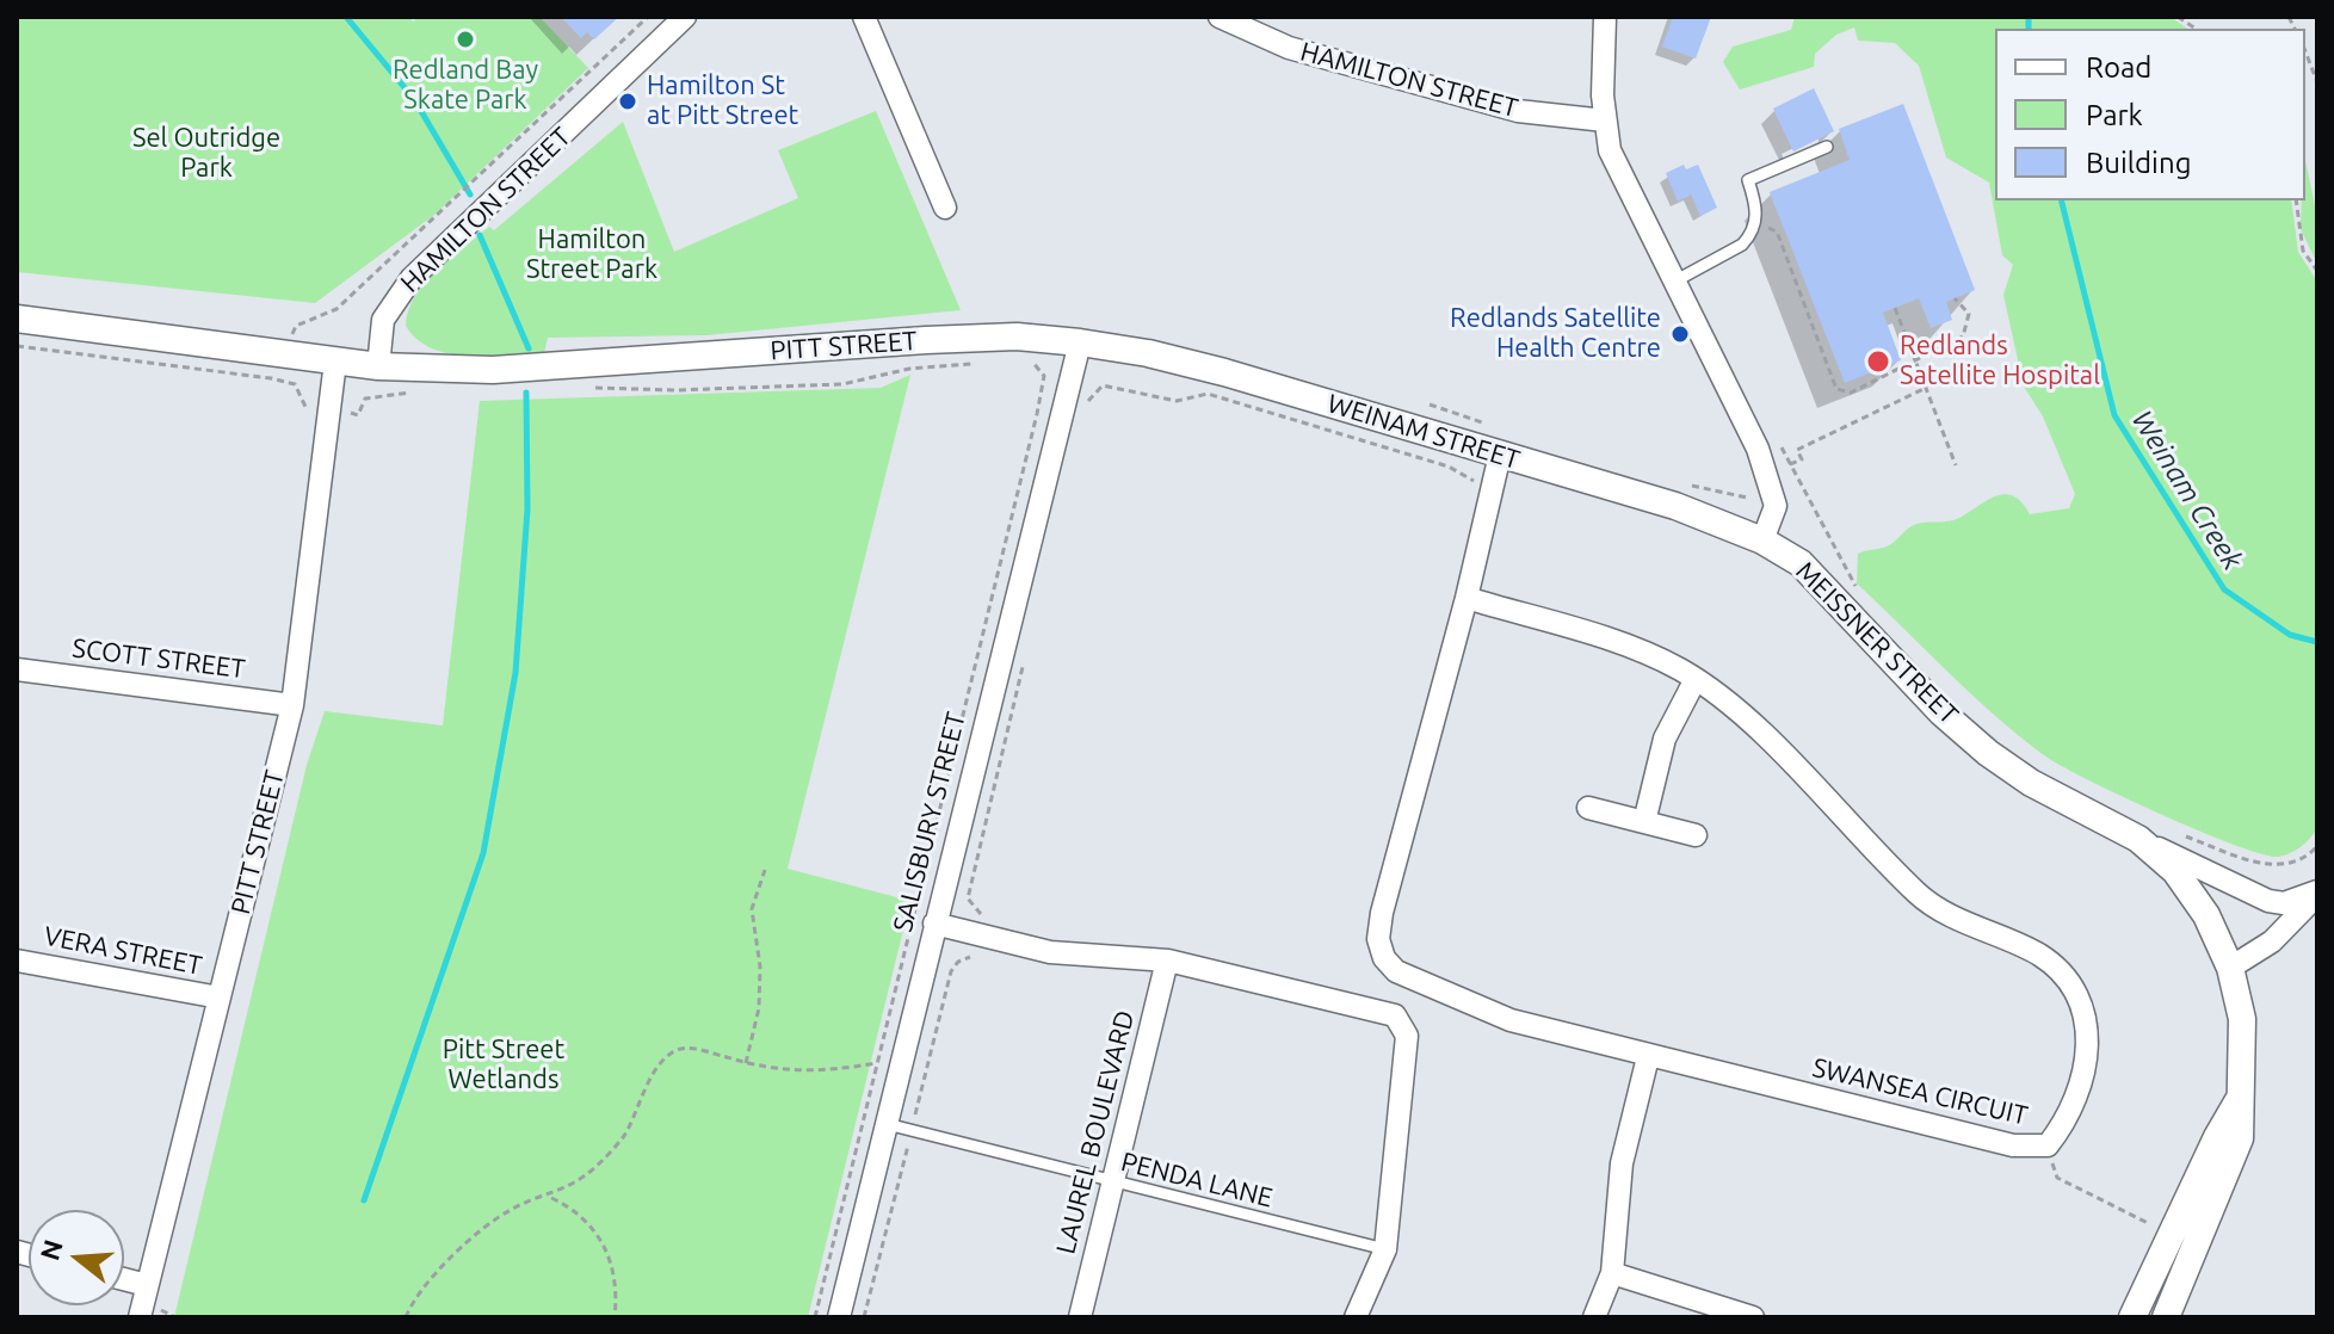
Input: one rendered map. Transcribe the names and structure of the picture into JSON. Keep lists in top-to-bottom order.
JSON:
{
  "streets": {
    "street": [
      "HAMILTON STREET",
      "PITT STREET",
      "WEINAM STREET",
      "MEISSNER STREET",
      "SCOTT STREET",
      "SALISBURY STREET",
      "VERA STREET",
      "SWANSEA CIRCUIT",
      "LAUREL BOULEVARD"
    ],
    "lane": ["PENDA LANE"]
  },
  "crossings": [
    ["HAMILTON STREET", "PITT STREET"],
    ["PITT STREET", "WEINAM STREET"],
    ["PITT STREET", "SCOTT STREET"],
    ["PITT STREET", "SALISBURY STREET"],
    ["PITT STREET", "VERA STREET"],
    ["WEINAM STREET", "MEISSNER STREET"],
    ["WEINAM STREET", "SALISBURY STREET"],
    ["WEINAM STREET", "SWANSEA CIRCUIT"],
    ["SALISBURY STREET", "PENDA LANE"],
    ["LAUREL BOULEVARD", "PENDA LANE"]
  ],
  "water": ["Weinam Creek"],
  "parks": ["Sel Outridge Park", "Hamilton Street Park", "Pitt Street Wetlands"],
  "places": [
    "Redland Bay Skate Park",
    "Hamilton St at Pitt Street",
    "Redlands Satellite Health Centre",
    "Redlands Satellite Hospital"
  ],
  "legend": ["Road", "Park", "Building"],
  "north": "left"
}
